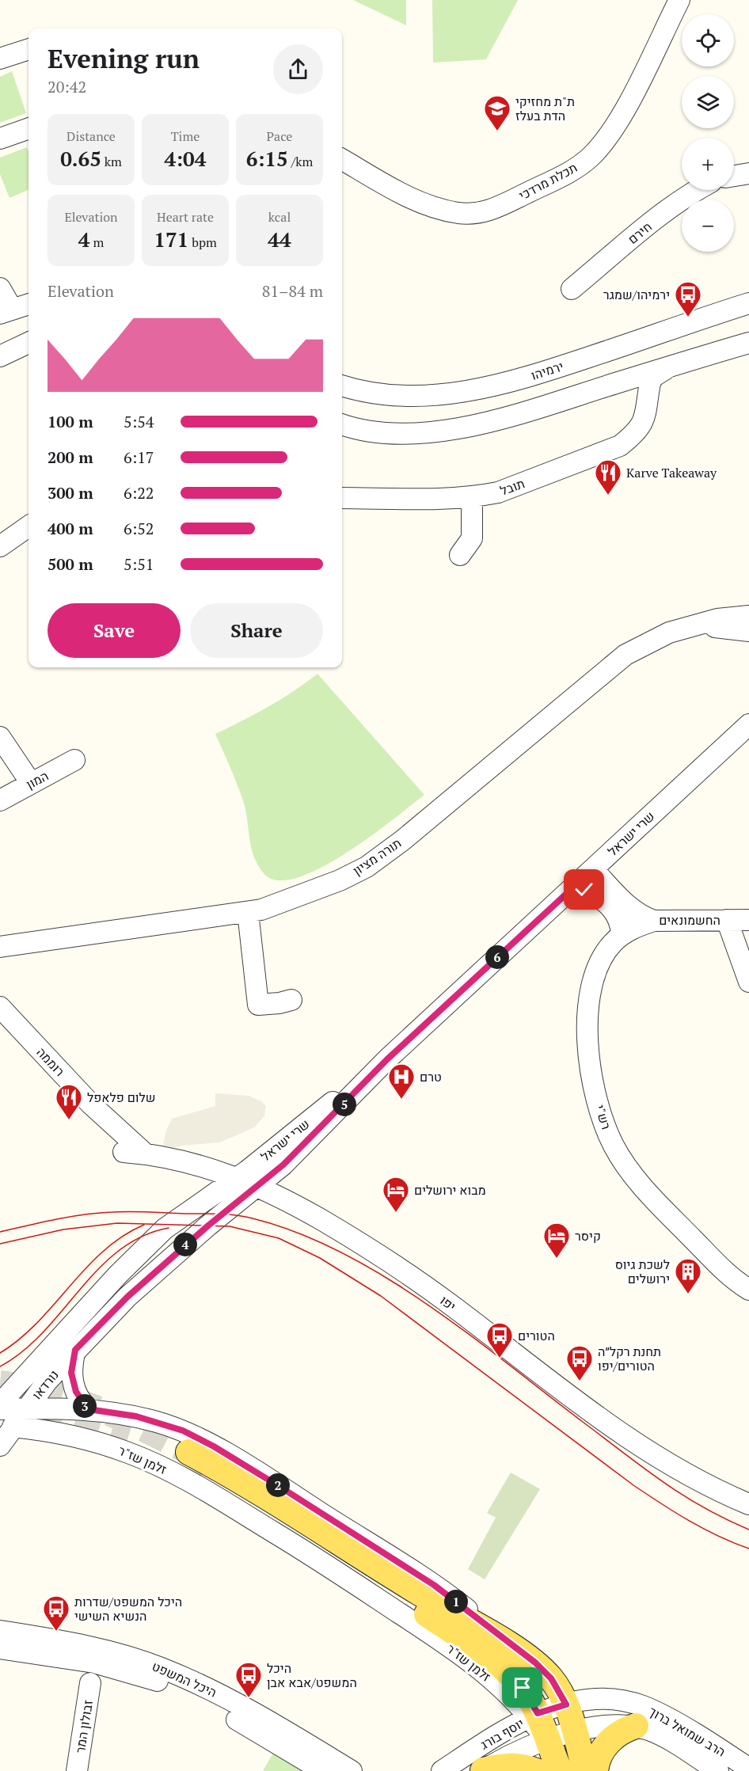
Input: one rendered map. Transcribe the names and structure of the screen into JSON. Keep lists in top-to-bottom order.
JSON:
{
  "streets": {
    "main road": ["זלמן שז\"ר"],
    "street": [
      "תכלת מרדכי",
      "חירם",
      "ירמיהו",
      "תובל",
      "המון",
      "שרי ישראל",
      "תורה מציון",
      "החשמונאים",
      "רוממה",
      "רש\"י",
      "יפו",
      "נורדאו",
      "היכל המשפט",
      "זבולון המר",
      "הרב שמואל ברוך",
      "יוסף בורג"
    ]
  },
  "crossings": [
    ["שרי ישראל", "החשמונאים"],
    ["שרי ישראל", "יפו"],
    ["שרי ישראל", "נורדאו"],
    ["החשמונאים", "רש\"י"],
    ["רוממה", "יפו"],
    ["יפו", "נורדאו"],
    ["נורדאו", "זלמן שז\"ר"],
    ["זלמן שז\"ר", "הרב שמואל ברוך"],
    ["זלמן שז\"ר", "יוסף בורג"],
    ["הרב שמואל ברוך", "יוסף בורג"]
  ],
  "places": {
    "school or university": ["ת\"ת מחזיקי הדת בעלז"],
    "bus stop": [
      "ירמיהו/שמגר",
      "הטורים",
      "תחנת רקל״ה הטורים/יפו",
      "היכל המשפט/שדרות הנשיא השישי",
      "היכל המשפט/אבא אבן"
    ],
    "restaurant": ["Karve Takeaway", "שלום פלאפל"],
    "hospital": ["טרם"],
    "hotel": ["מבוא ירושלים", "קיסר"],
    "building": ["לשכת גיוס ירושלים"]
  },
  "page": {
    "map_buttons": ["+", "−"],
    "heading": ["Evening run", "20:42"],
    "stats": [
      ["Distance", "0.65 km"],
      ["Time", "4:04"],
      ["Pace", "6:15 /km"],
      ["Elevation", "4 m"],
      ["Heart rate", "171 bpm"],
      ["kcal", "44"]
    ],
    "chart": ["Elevation", "81–84 m"],
    "list": [
      {
        "name": "100 m",
        "note": "5:54"
      },
      {
        "name": "200 m",
        "note": "6:17"
      },
      {
        "name": "300 m",
        "note": "6:22"
      },
      {
        "name": "400 m",
        "note": "6:52"
      },
      {
        "name": "500 m",
        "note": "5:51"
      }
    ],
    "buttons": ["Save", "Share"],
    "pins": [
      "6",
      "5",
      "4",
      "3",
      "2",
      "1"
    ]
  }
}
